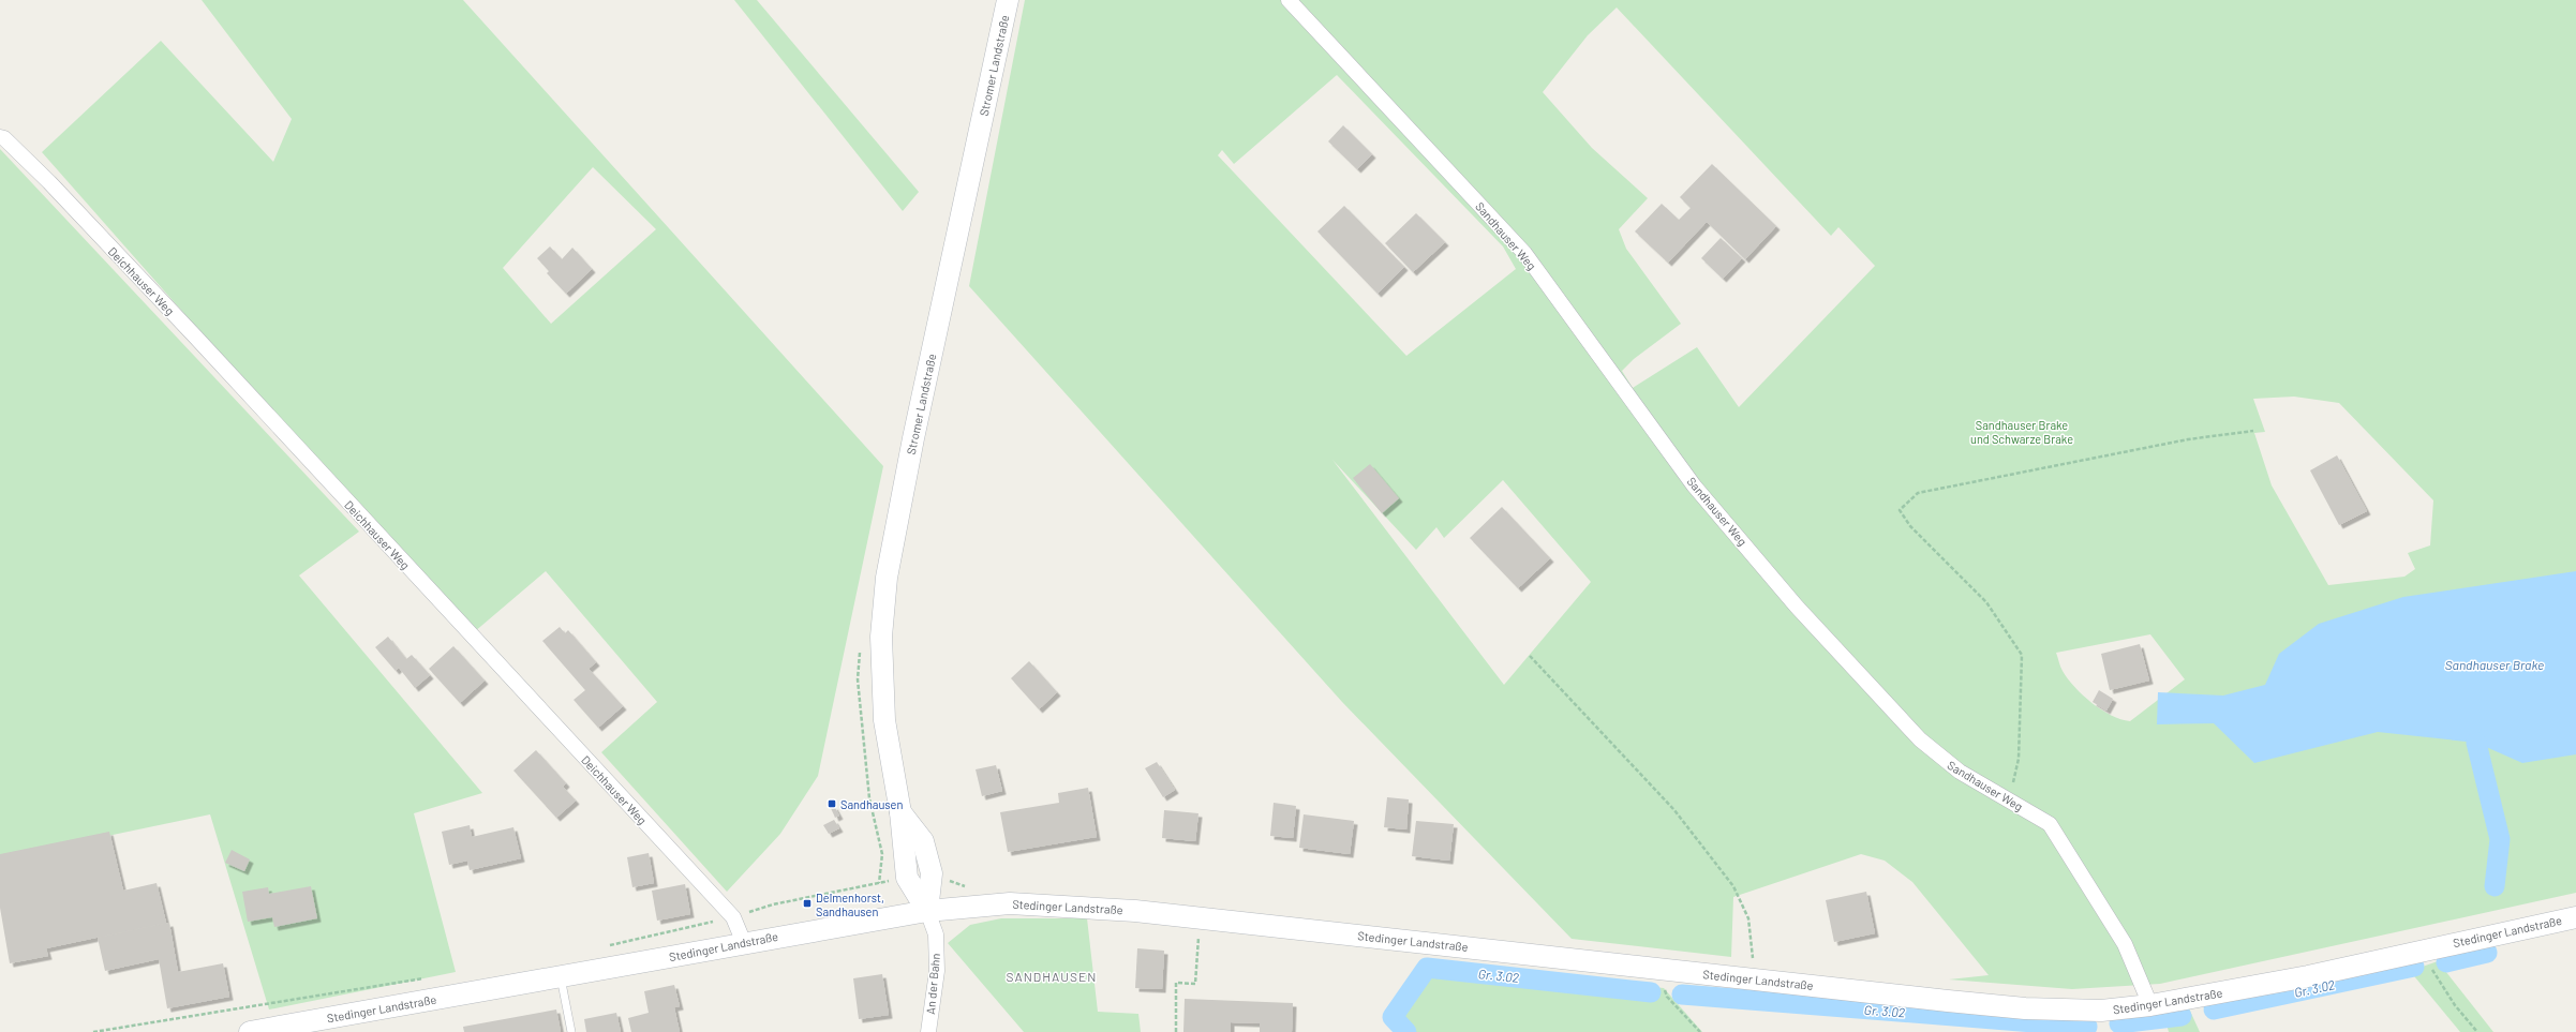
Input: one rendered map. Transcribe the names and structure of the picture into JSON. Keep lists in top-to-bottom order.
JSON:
{
  "streets": {
    "main road": ["Stromer Landstraße", "Stedinger Landstraße"],
    "street": ["Sandhauser Weg", "Deichhauser Weg", "An der Bahn"]
  },
  "crossings": [
    ["Stromer Landstraße", "Stedinger Landstraße"],
    ["Stromer Landstraße", "An der Bahn"],
    ["Sandhauser Weg", "Stedinger Landstraße"],
    ["Deichhauser Weg", "Stedinger Landstraße"],
    ["Stedinger Landstraße", "An der Bahn"]
  ],
  "districts": ["SANDHAUSEN"],
  "water": ["Sandhauser Brake", "Gr. 3.02"],
  "parks": ["Sandhauser Brake und Schwarze Brake"],
  "places": {
    "transit": ["Sandhausen", "Delmenhorst, Sandhausen"]
  }
}
